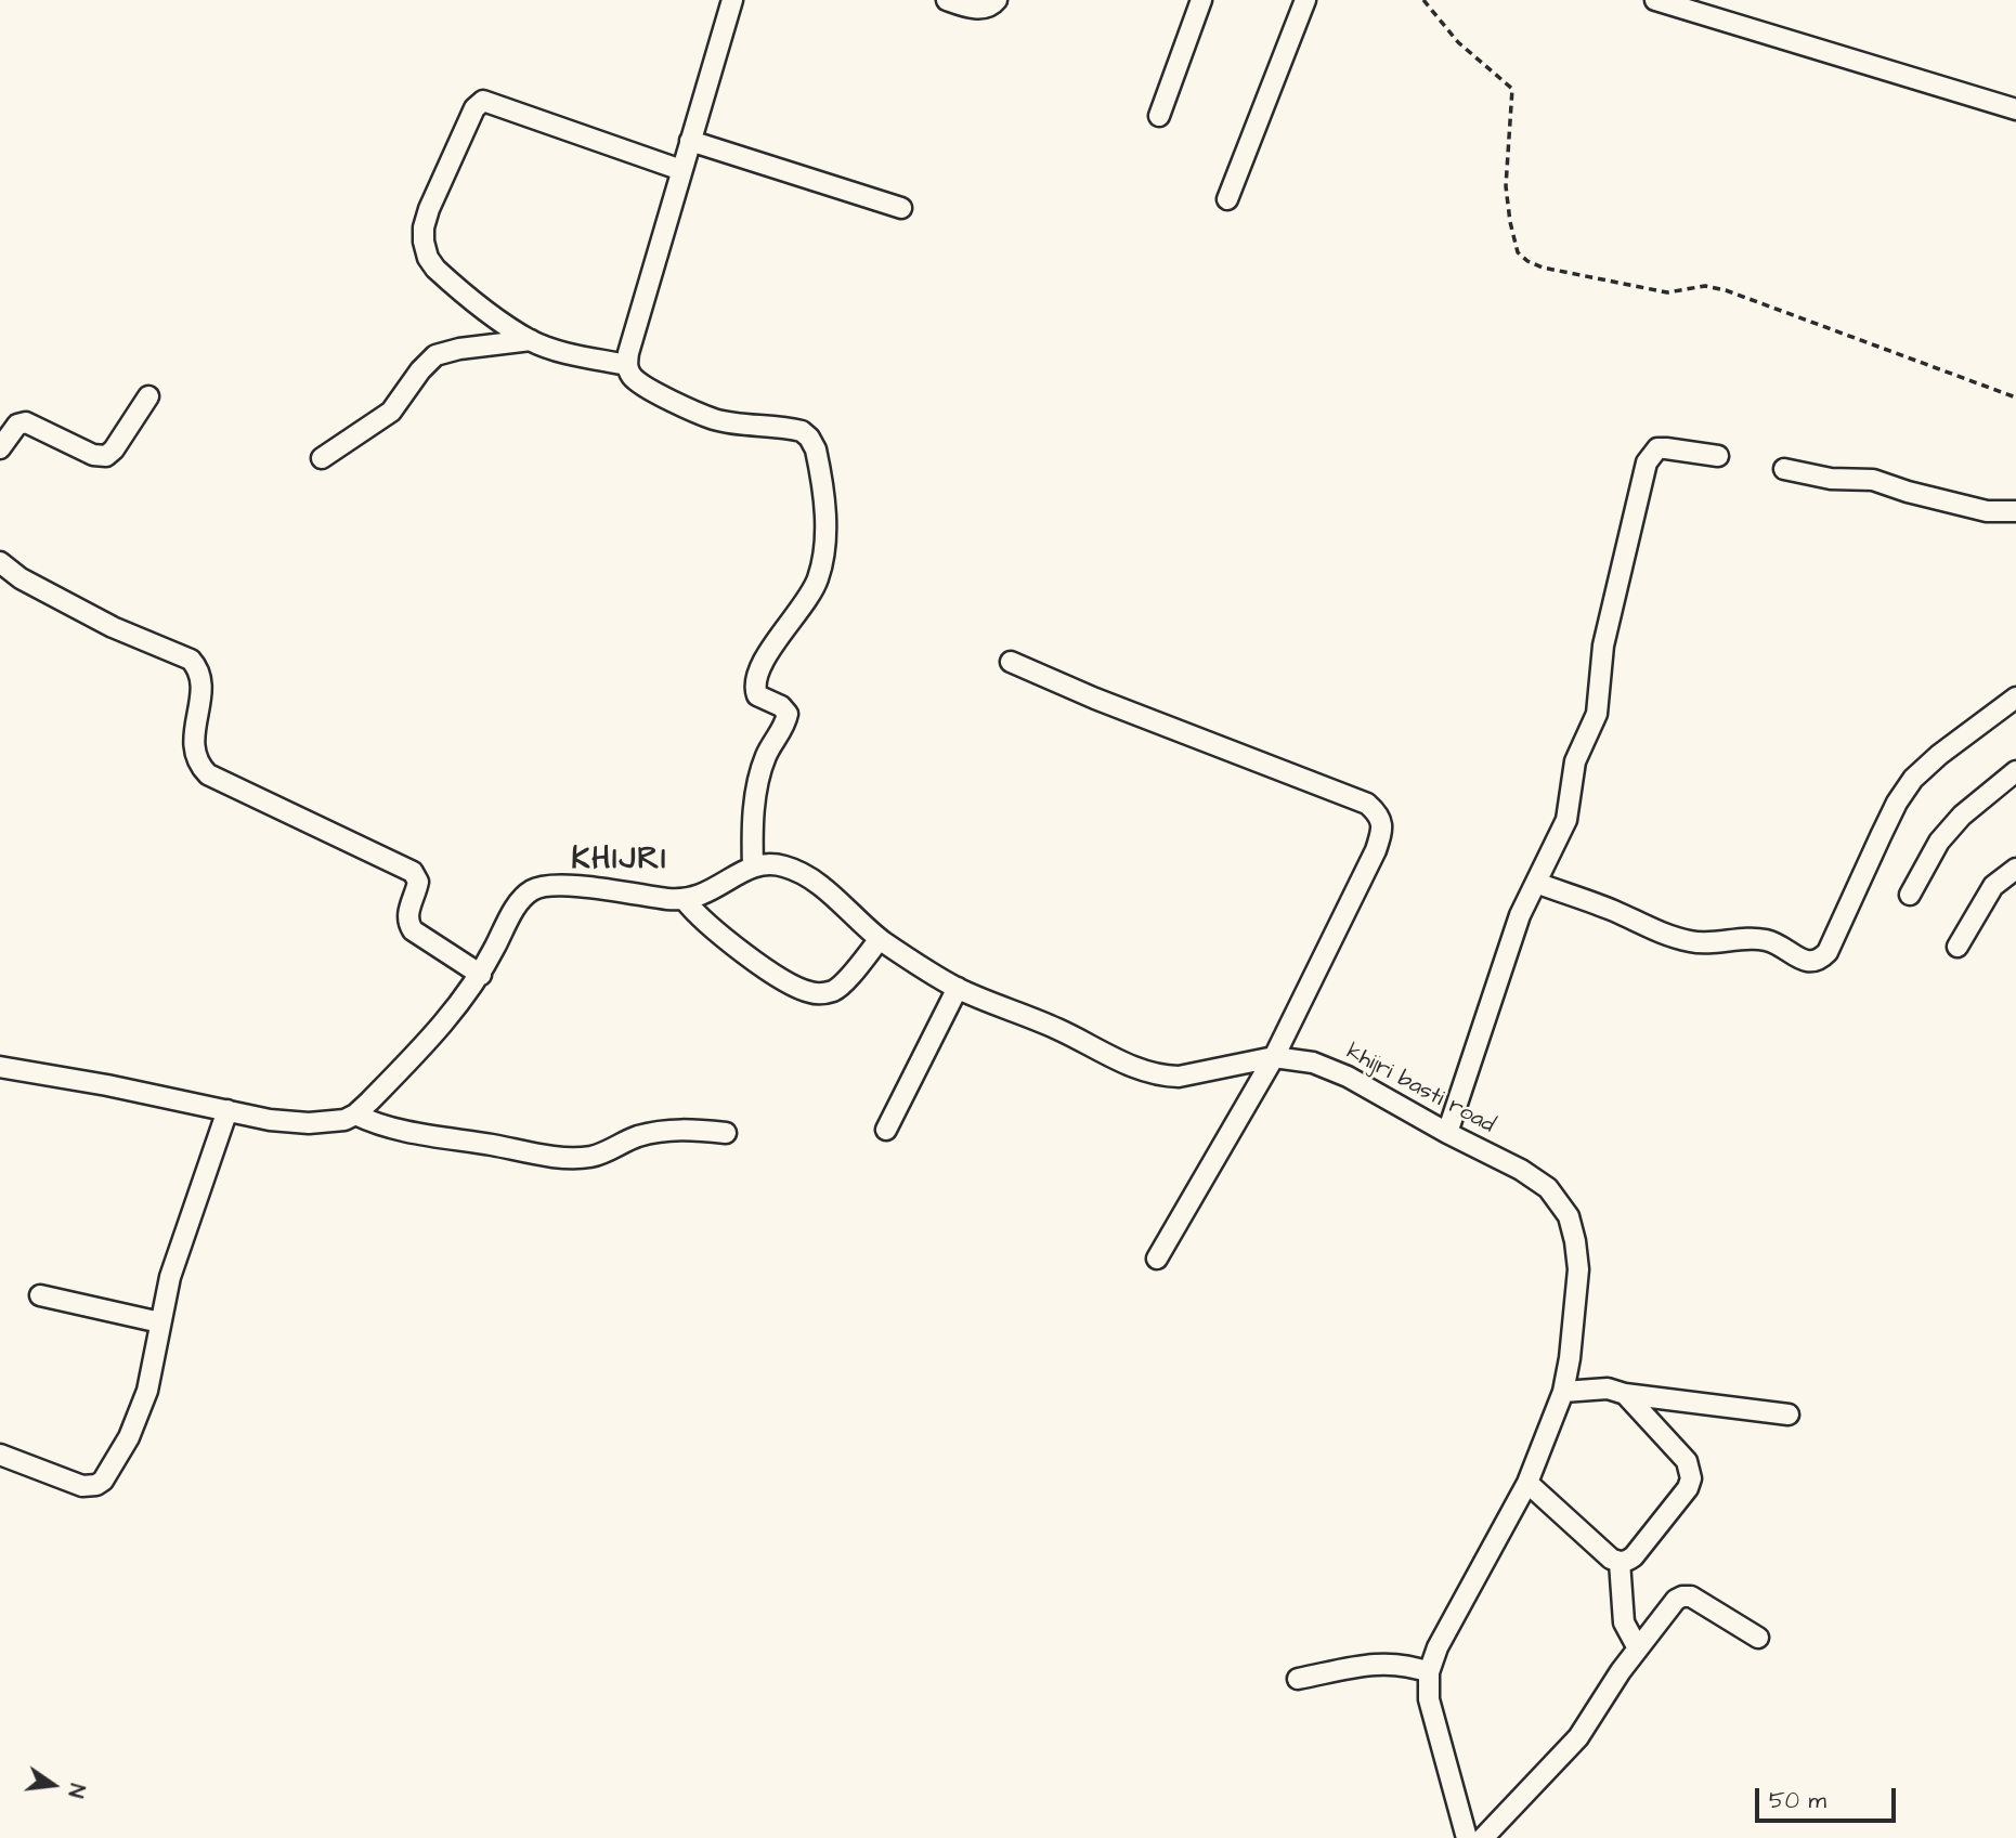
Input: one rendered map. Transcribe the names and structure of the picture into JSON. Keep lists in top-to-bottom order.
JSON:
{
  "streets": {
    "street": ["khijri basti road"]
  },
  "districts": ["KHIJRI"],
  "scale_bar": "50 m",
  "north": "right"
}
